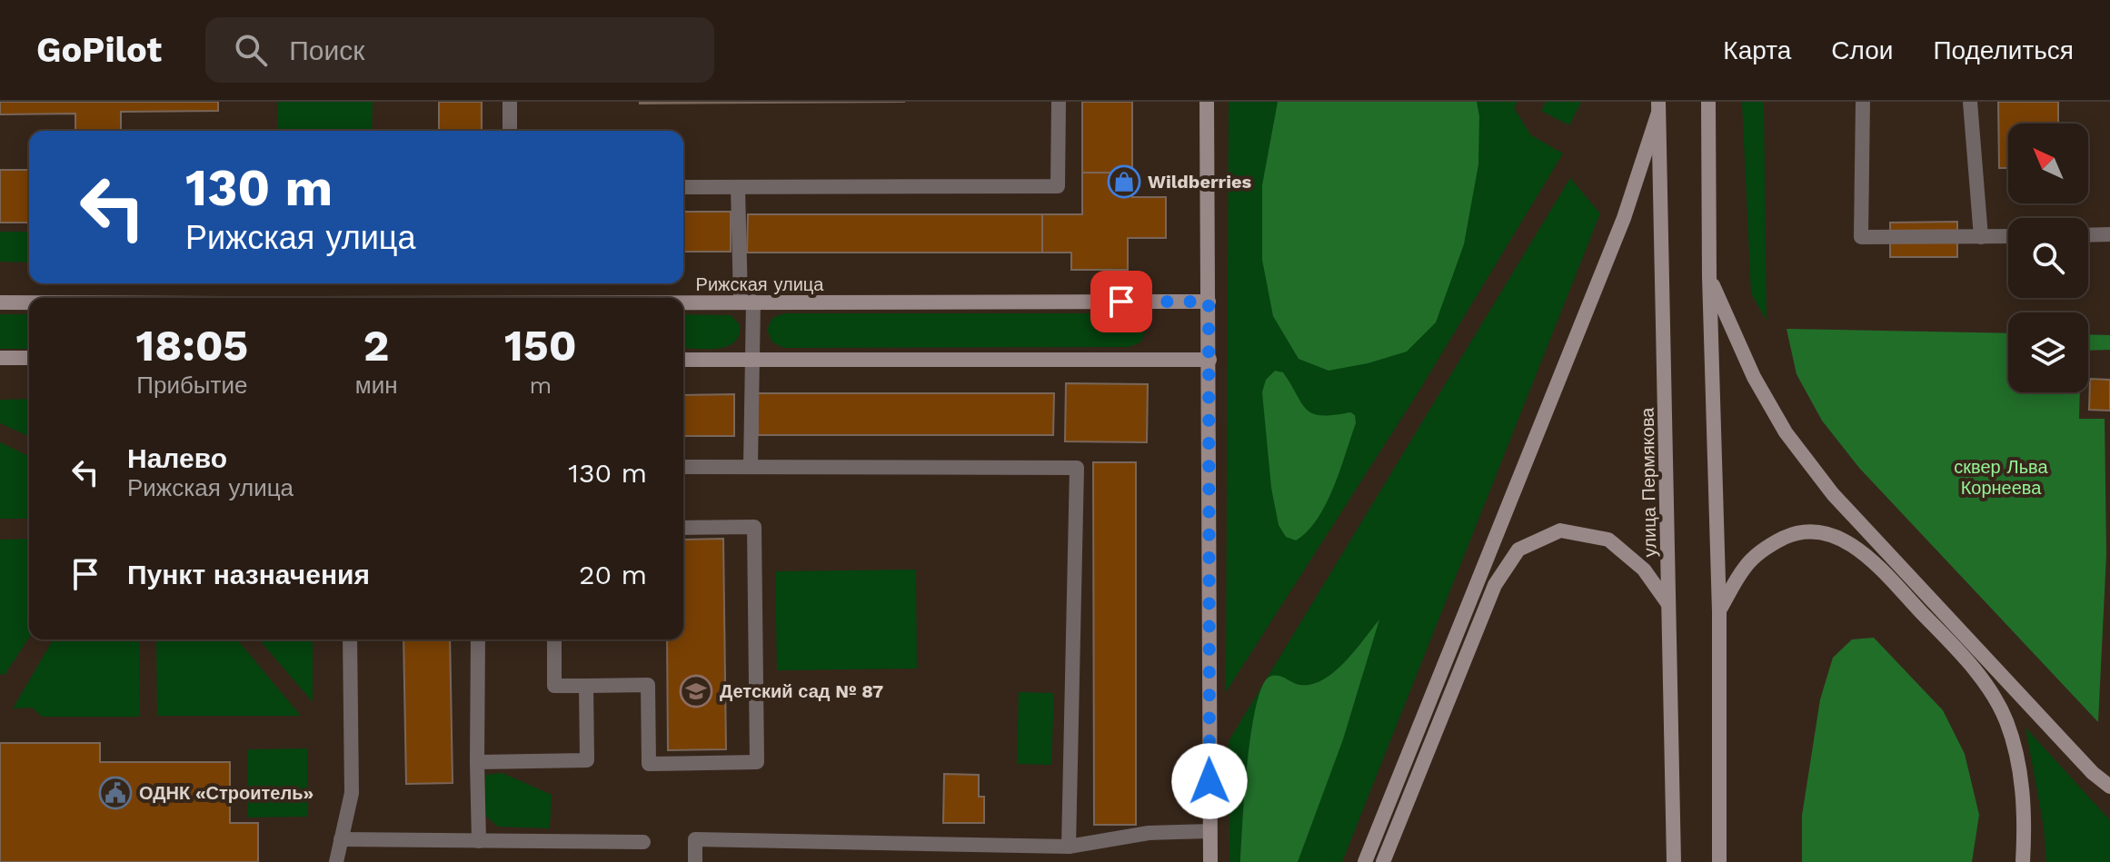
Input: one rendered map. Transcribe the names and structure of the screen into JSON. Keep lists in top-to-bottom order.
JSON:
{
  "streets": {
    "main road": ["Рижская улица", "улица Пермякова"]
  },
  "parks": ["сквер Льва Корнеева"],
  "places": {
    "shop": ["Wildberries"],
    "school or university": ["Детский сад № 87"],
    "public building": ["ОДНК «Строитель»"]
  },
  "north": "top left",
  "page": {
    "header": "GoPilot",
    "search": "Поиск",
    "nav": ["Карта", "Слои", "Поделиться"],
    "turn": ["130 m", "Рижская улица"],
    "eta": [
      "18:05",
      "Прибытие",
      "2",
      "мин",
      "150",
      "m"
    ],
    "list": [
      {
        "name": "Налево",
        "note": "Рижская улица",
        "value": "130 m"
      },
      {
        "name": "Пункт назначения",
        "value": "20 m"
      }
    ]
  }
}
